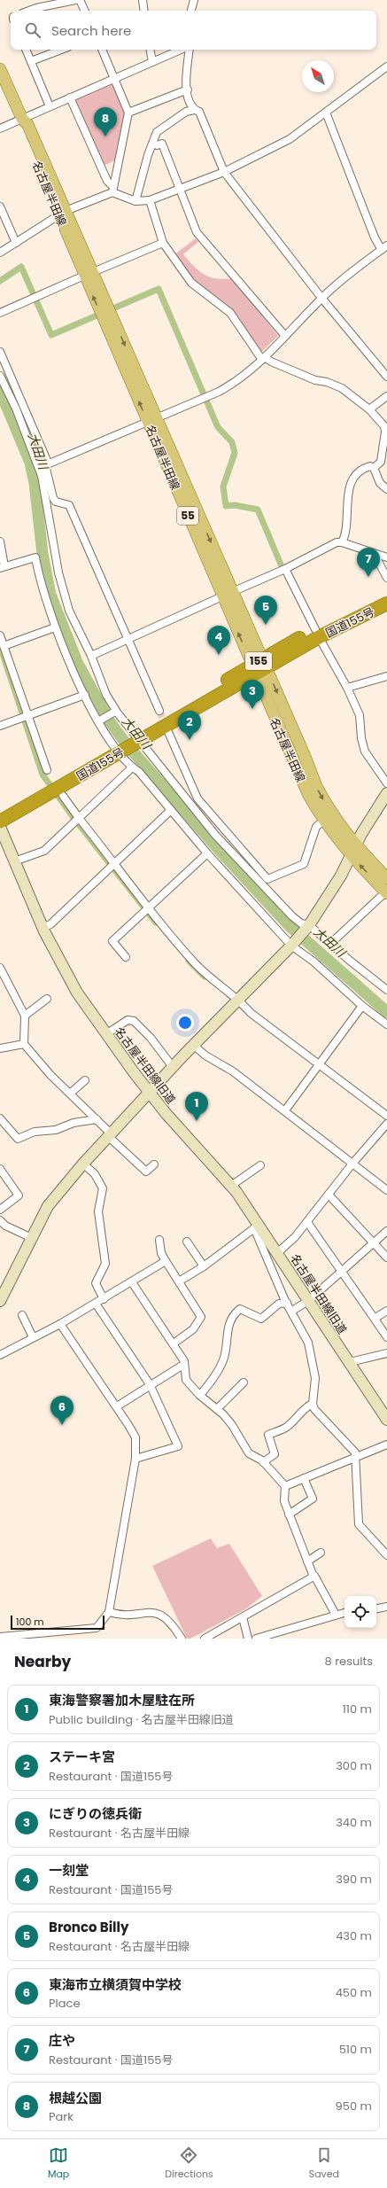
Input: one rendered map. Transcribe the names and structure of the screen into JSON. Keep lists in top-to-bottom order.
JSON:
{
  "streets": {
    "highway": ["国道155号", "155"],
    "main road": ["名古屋半田線", "55"],
    "street": ["名古屋半田線旧道"]
  },
  "crossings": [
    ["名古屋半田線", "国道155号"],
    ["国道155号", "名古屋半田線旧道"]
  ],
  "water": ["大田川"],
  "scale_bar": "100 m",
  "north": "top left",
  "page": {
    "search": "Search here",
    "pins": [
      "8",
      "7",
      "5",
      "4",
      "3",
      "2",
      "1",
      "6"
    ],
    "scale": "100 m",
    "heading": ["Nearby", "8 results"],
    "list": [
      {
        "mark": "1",
        "name": "東海警察署加木屋駐在所",
        "note": "Public building · 名古屋半田線旧道",
        "value": "110 m"
      },
      {
        "mark": "2",
        "name": "ステーキ宮",
        "note": "Restaurant · 国道155号",
        "value": "300 m"
      },
      {
        "mark": "3",
        "name": "にぎりの徳兵衛",
        "note": "Restaurant · 名古屋半田線",
        "value": "340 m"
      },
      {
        "mark": "4",
        "name": "一刻堂",
        "note": "Restaurant · 国道155号",
        "value": "390 m"
      },
      {
        "mark": "5",
        "name": "Bronco Billy",
        "note": "Restaurant · 名古屋半田線",
        "value": "430 m"
      },
      {
        "mark": "6",
        "name": "東海市立横須賀中学校",
        "note": "Place",
        "value": "450 m"
      },
      {
        "mark": "7",
        "name": "庄や",
        "note": "Restaurant · 国道155号",
        "value": "510 m"
      },
      {
        "mark": "8",
        "name": "根越公園",
        "note": "Park",
        "value": "950 m"
      }
    ],
    "nav": ["Map", "Directions", "Saved"]
  }
}
